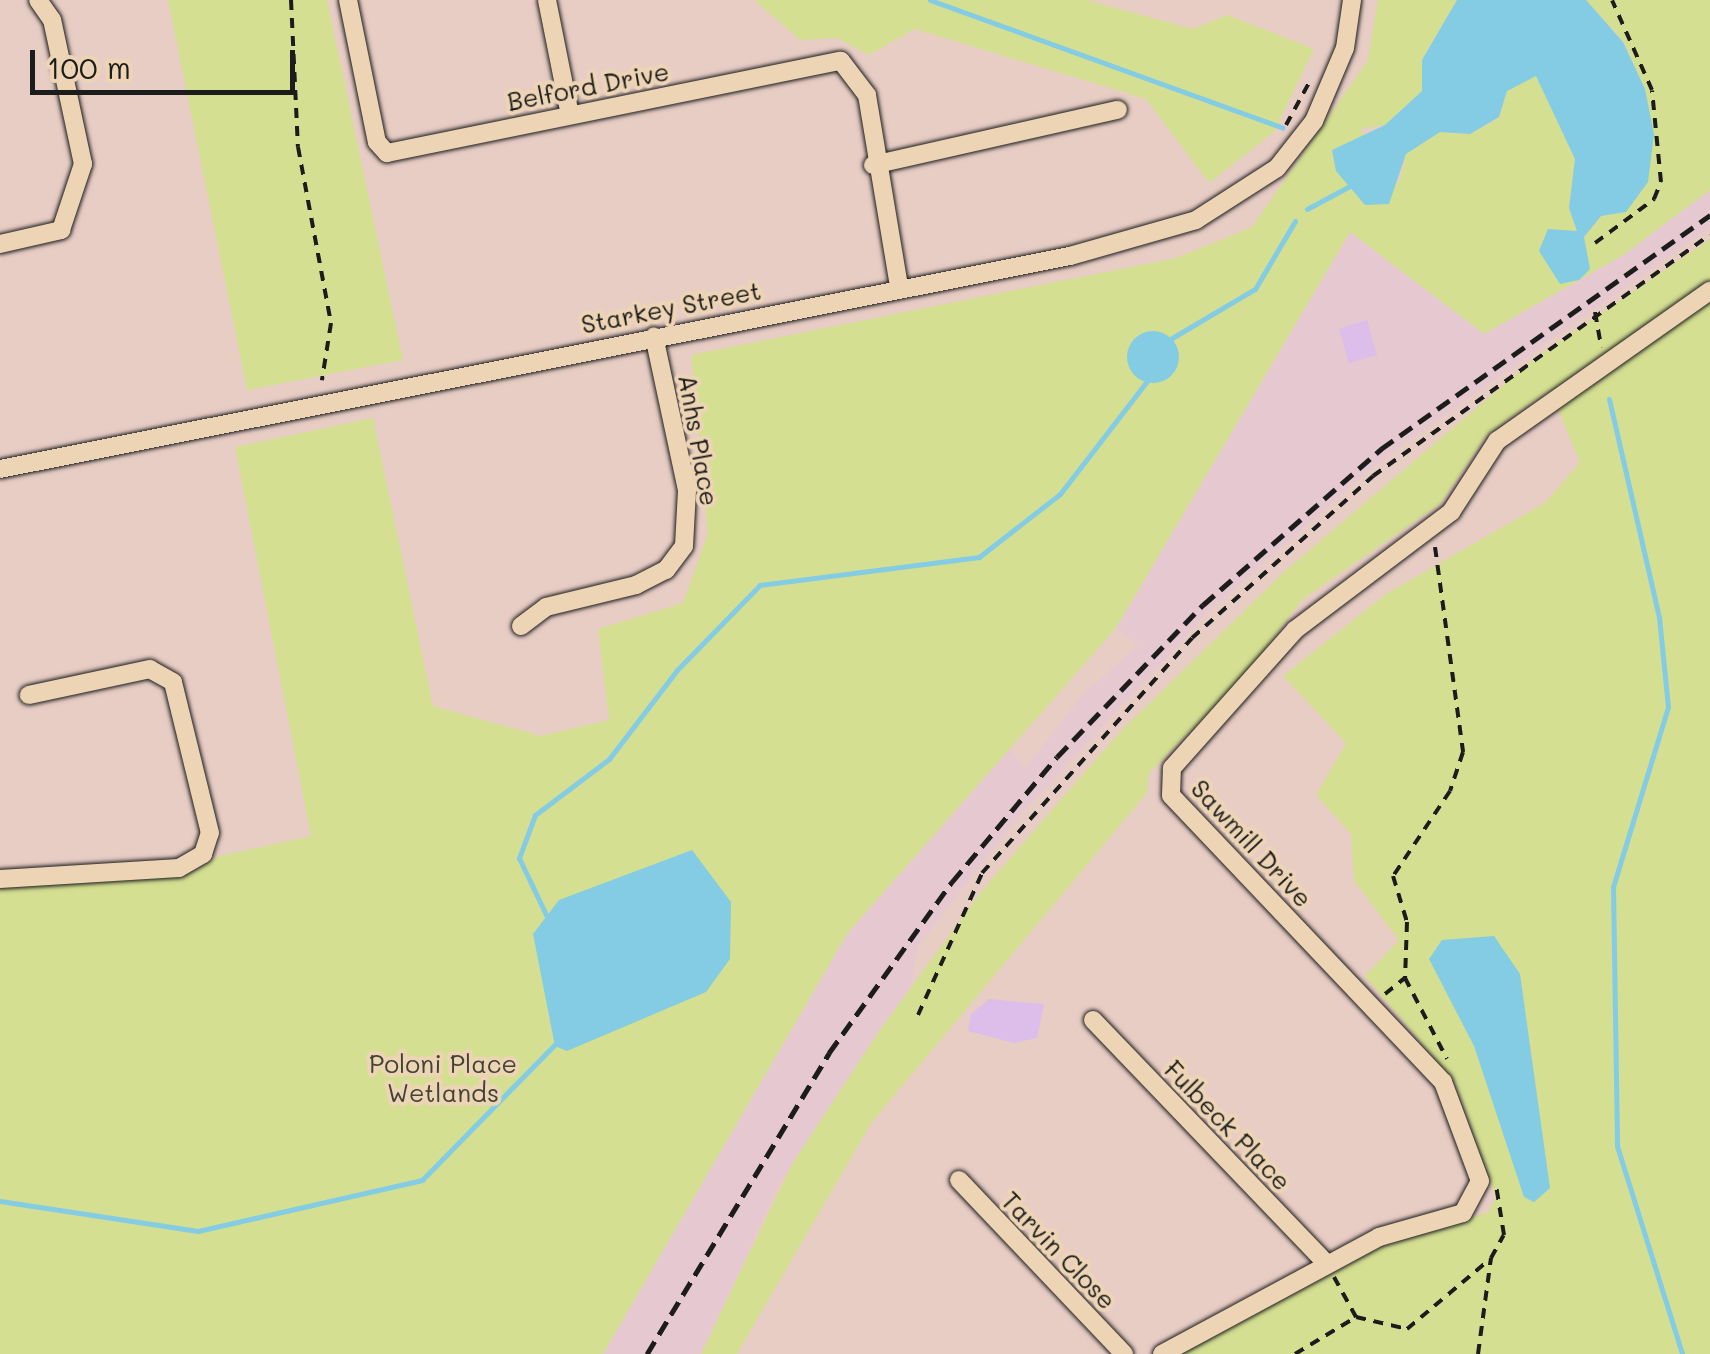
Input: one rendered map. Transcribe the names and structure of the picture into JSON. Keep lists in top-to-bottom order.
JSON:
{
  "streets": {
    "street": [
      "Belford Drive",
      "Starkey Street",
      "Anhs Place",
      "Sawmill Drive",
      "Fulbeck Place",
      "Tarvin Close"
    ]
  },
  "crossings": [
    ["Belford Drive", "Starkey Street"],
    ["Starkey Street", "Anhs Place"],
    ["Sawmill Drive", "Fulbeck Place"]
  ],
  "parks": ["Poloni Place Wetlands"],
  "scale_bar": "100 m"
}
